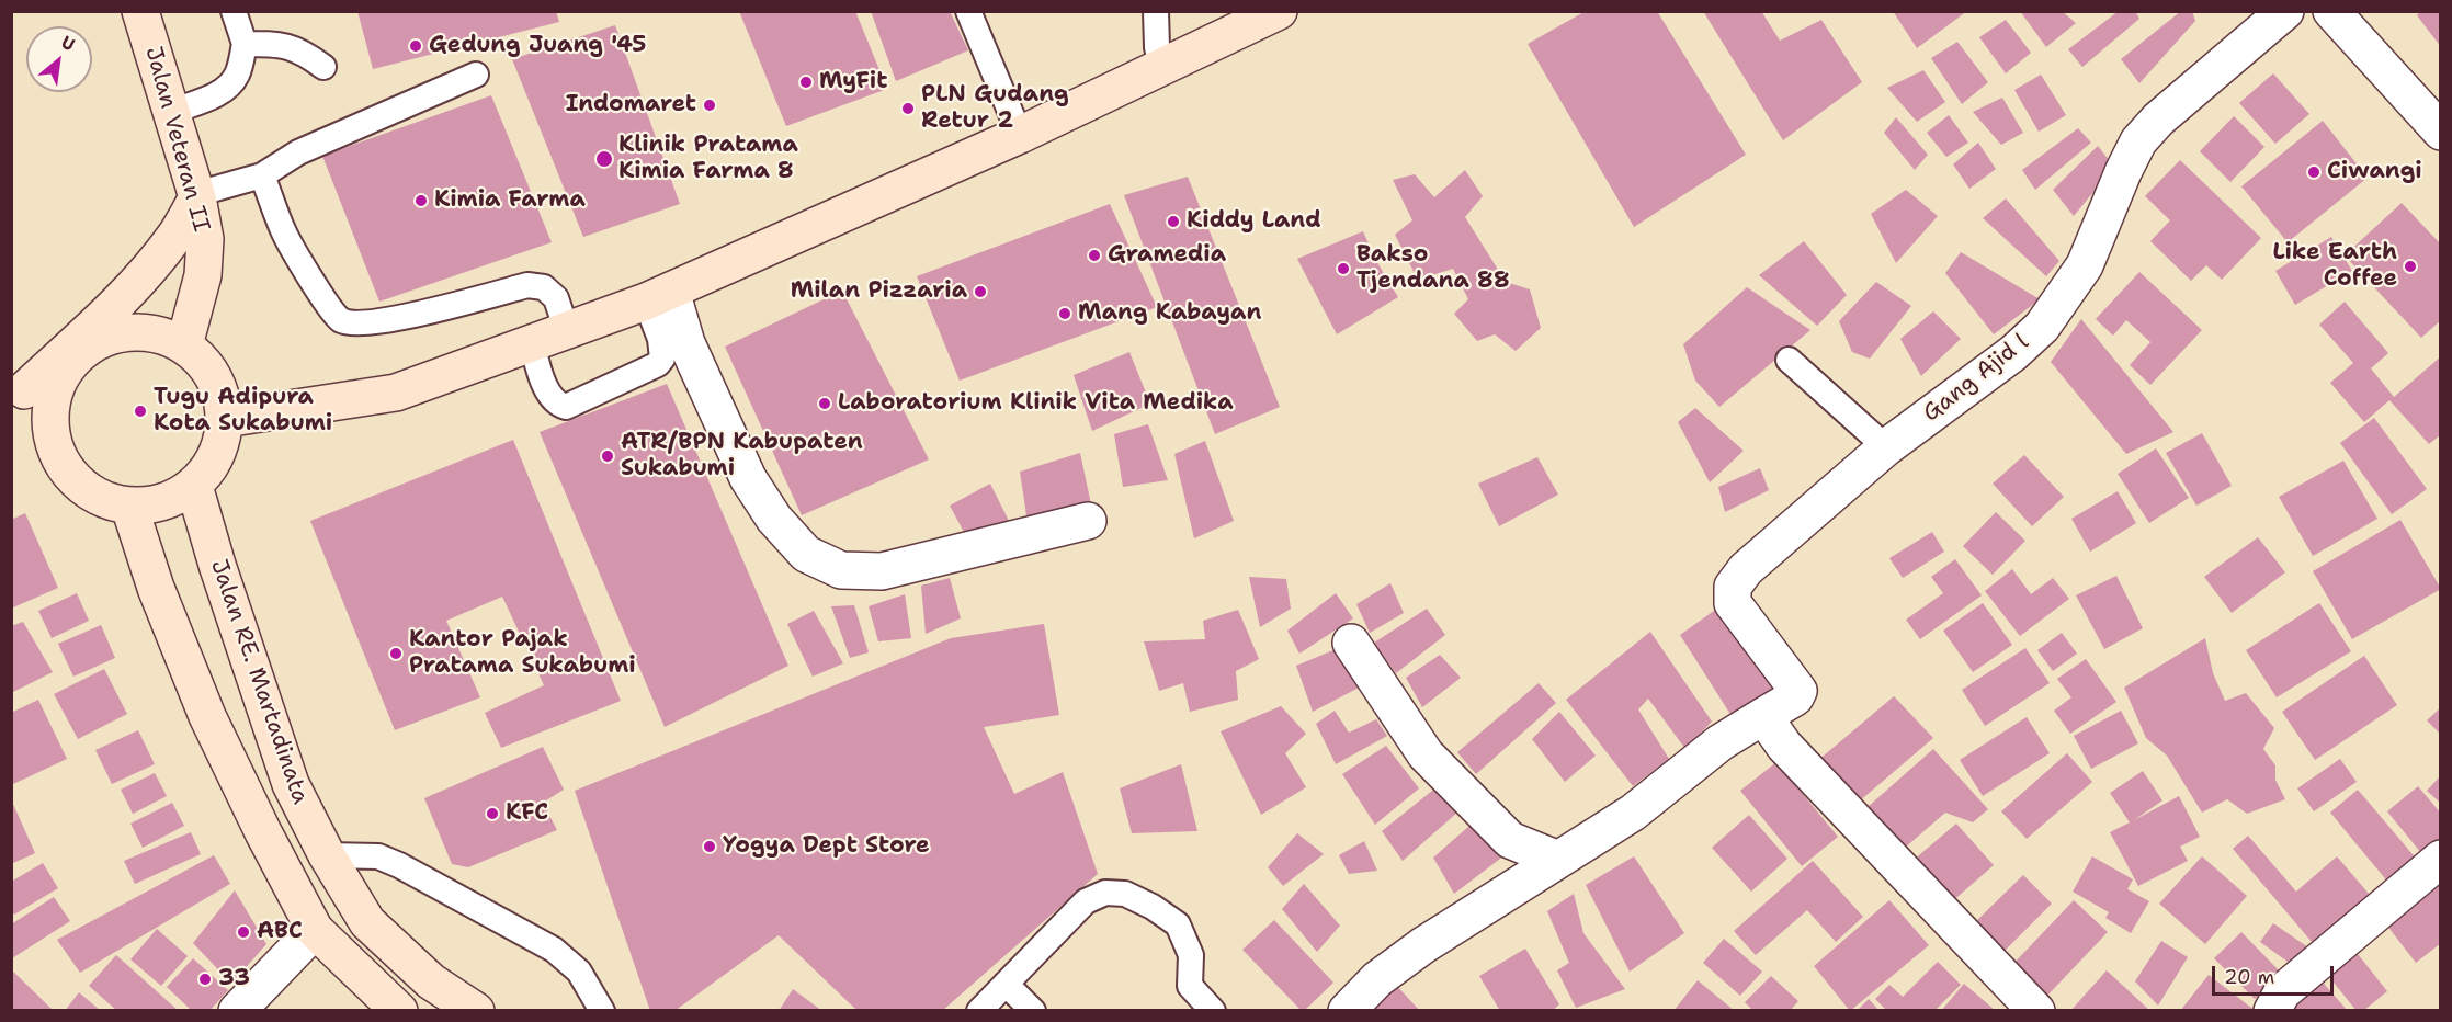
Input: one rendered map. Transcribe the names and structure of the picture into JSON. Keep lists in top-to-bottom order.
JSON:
{
  "streets": {
    "main road": ["Jalan Veteran II", "Jalan RE. Martadinata"],
    "street": ["Gang Ajid l"]
  },
  "crossings": [
    ["Jalan Veteran II", "Jalan RE. Martadinata"]
  ],
  "places": [
    "Gedung Juang '45",
    "MyFit",
    "Indomaret",
    "PLN Gudang Retur 2",
    "Klinik Pratama Kimia Farma 8",
    "Ciwangi",
    "Kimia Farma",
    "Kiddy Land",
    "Gramedia",
    "Like Earth Coffee",
    "Bakso Tjendana 88",
    "Milan Pizzaria",
    "Mang Kabayan",
    "Laboratorium Klinik Vita Medika",
    "Tugu Adipura Kota Sukabumi",
    "ATR/BPN Kabupaten Sukabumi",
    "Kantor Pajak Pratama Sukabumi",
    "KFC",
    "Yogya Dept Store",
    "ABC",
    "33"
  ],
  "scale_bar": "20 m",
  "north": "top right"
}
